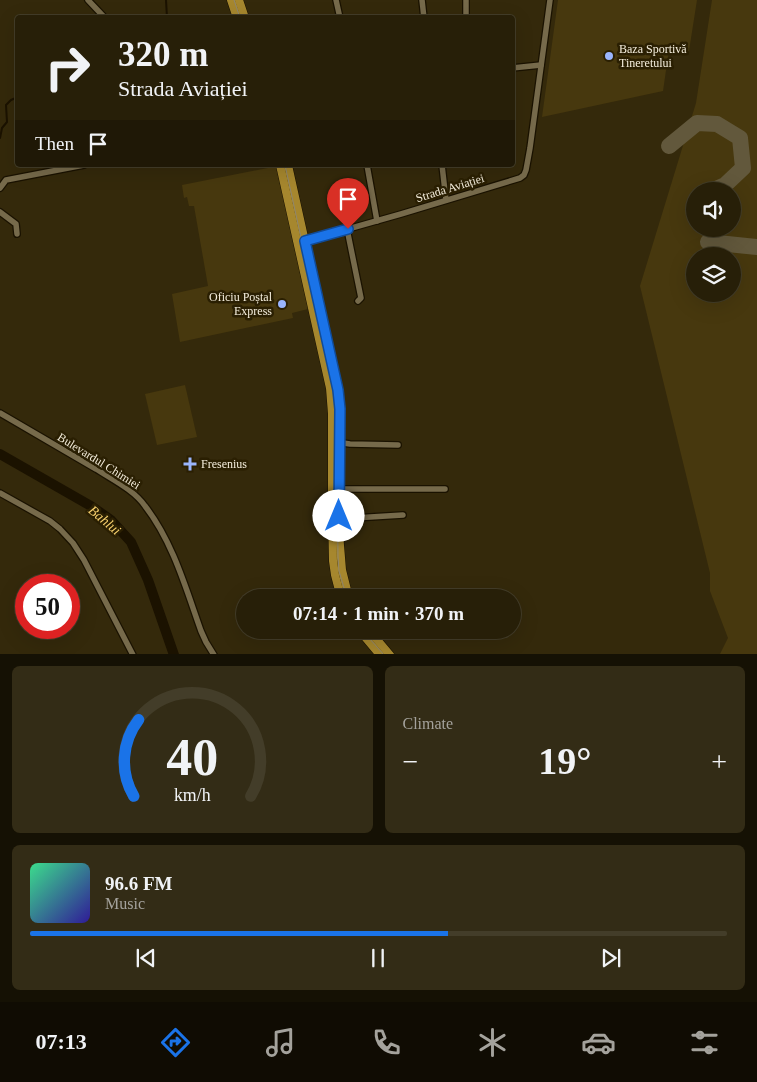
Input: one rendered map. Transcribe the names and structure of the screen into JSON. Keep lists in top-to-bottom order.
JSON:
{
  "streets": {
    "street": ["Strada Aviației", "Bulevardul Chimiei"]
  },
  "water": ["Bahlui"],
  "places": {
    "other": ["Baza Sportivă Tineretului", "Oficiu Poștal Express"],
    "health": ["Fresenius"]
  },
  "page": {
    "turn": ["320 m", "Strada Aviației"],
    "then": "Then",
    "limit": "50",
    "trip": "07:14 · 1 min · 370 m",
    "tile": "Climate",
    "heat": ["−", "19°", "+"],
    "song": ["96.6 FM", "Music"],
    "tabs": "07:13",
    "gauge": ["40", "km/h"]
  }
}
